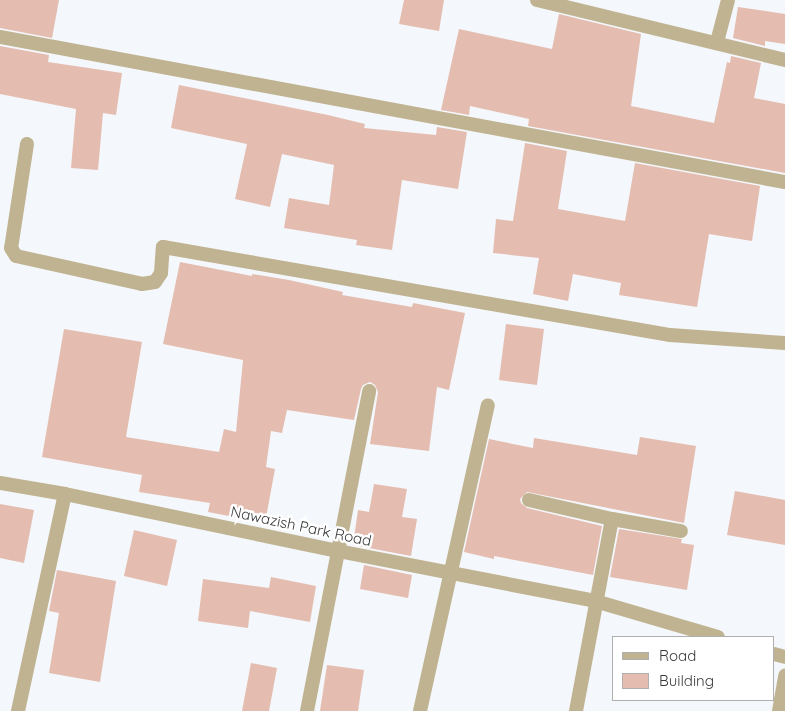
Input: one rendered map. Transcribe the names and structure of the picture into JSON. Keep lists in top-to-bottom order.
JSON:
{
  "streets": {
    "street": ["Nawazish Park Road"]
  },
  "legend": ["Road", "Building"]
}
